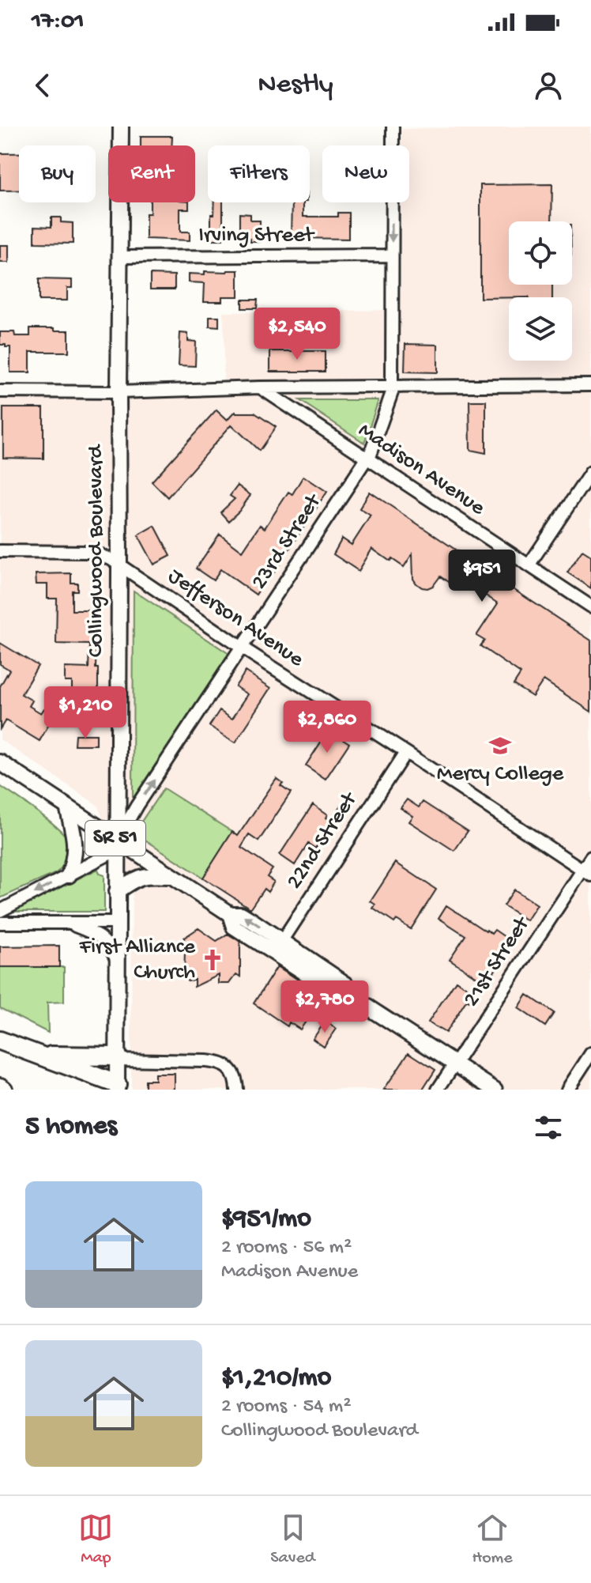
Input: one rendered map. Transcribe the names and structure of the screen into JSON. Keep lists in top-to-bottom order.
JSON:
{
  "streets": {
    "main road": ["Collingwood Boulevard", "SR 51"],
    "street": [
      "Irving Street",
      "Madison Avenue",
      "23rd Street",
      "Jefferson Avenue",
      "22nd Street",
      "21st Street"
    ]
  },
  "crossings": [
    ["Irving Street", "23rd Street"],
    ["Irving Street", "Collingwood Boulevard"],
    ["Madison Avenue", "23rd Street"],
    ["23rd Street", "Collingwood Boulevard"],
    ["23rd Street", "Jefferson Avenue"],
    ["23rd Street", "SR 51"],
    ["Collingwood Boulevard", "Jefferson Avenue"],
    ["Collingwood Boulevard", "SR 51"],
    ["Jefferson Avenue", "22nd Street"],
    ["Jefferson Avenue", "21st Street"],
    ["SR 51", "22nd Street"],
    ["SR 51", "21st Street"]
  ],
  "places": {
    "school or university": ["Mercy College"],
    "church": ["First Alliance Church"]
  },
  "page": {
    "status": "17:01",
    "header": "Nestly",
    "chip": [
      "Buy",
      "Rent",
      "Filters",
      "New"
    ],
    "price": [
      "$2,540",
      "$951",
      "$1,210",
      "$2,860",
      "$2,780"
    ],
    "heading": "5 homes",
    "list": [
      {
        "name": "$951/mo",
        "note": "2 rooms · 56 m² · Madison Avenue"
      },
      {
        "name": "$1,210/mo",
        "note": "2 rooms · 54 m² · Collingwood Boulevard"
      }
    ],
    "tabs": ["Map", "Saved", "Home"]
  }
}
